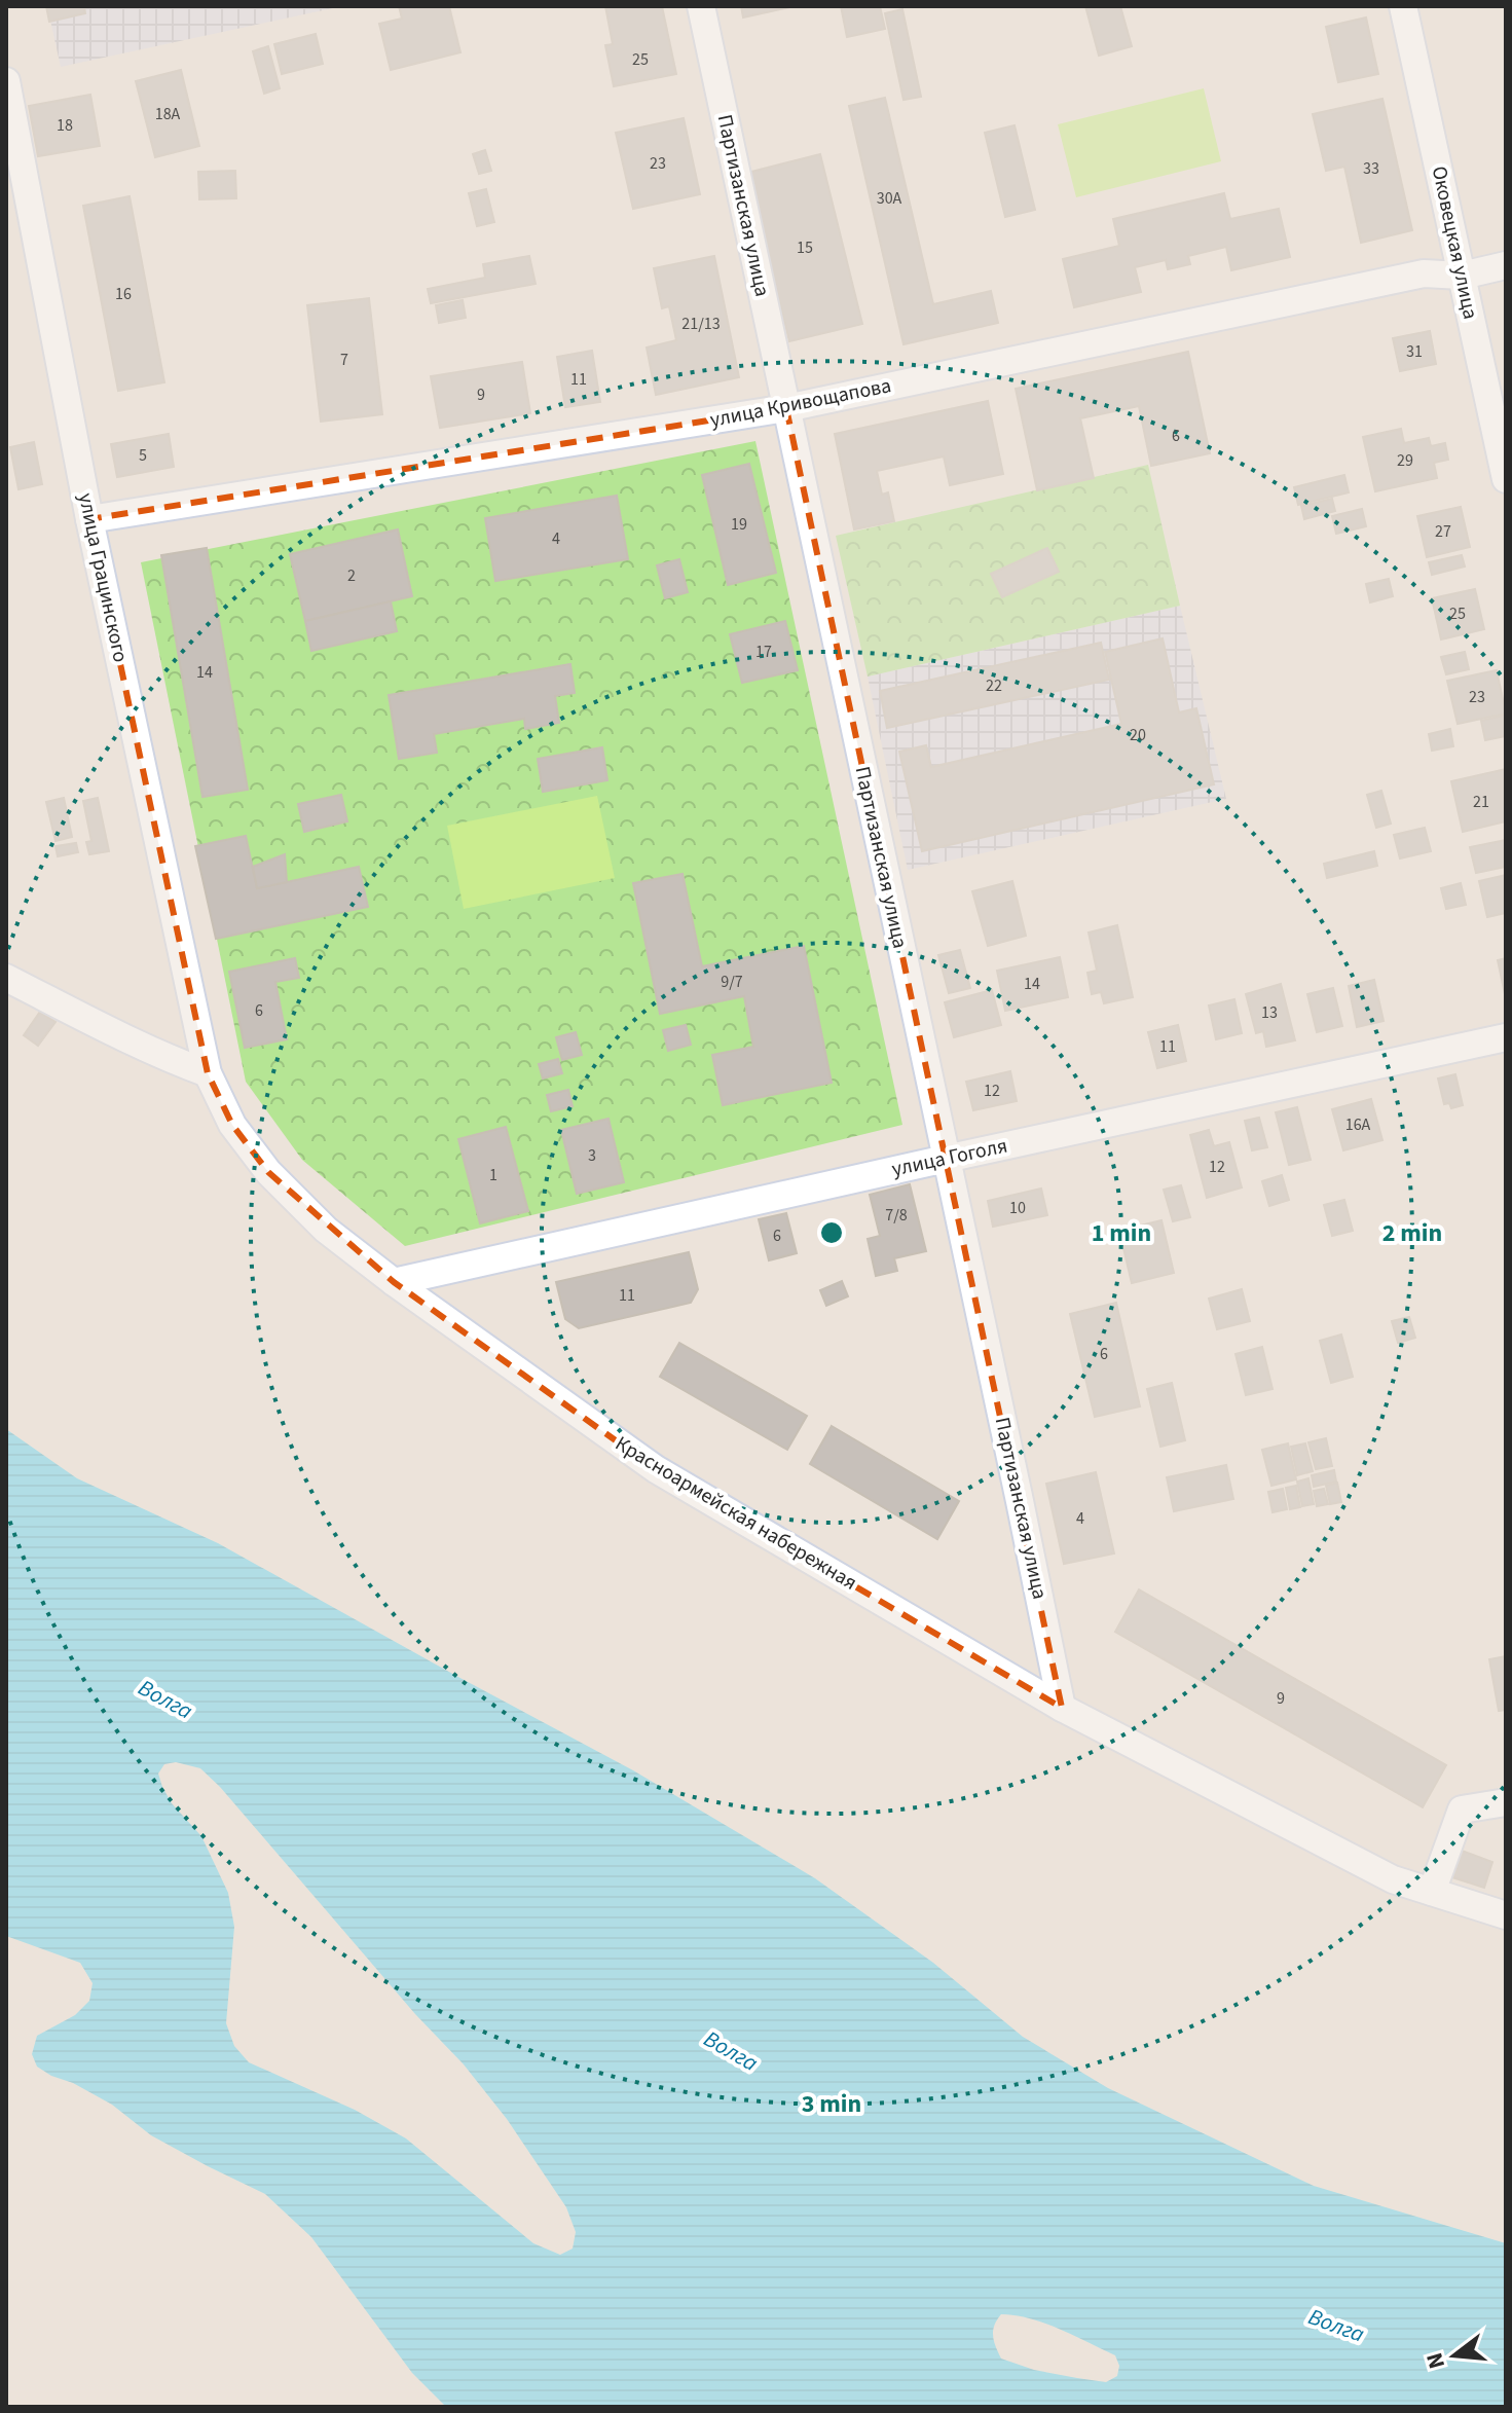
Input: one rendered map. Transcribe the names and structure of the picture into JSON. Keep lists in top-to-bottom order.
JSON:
{
  "streets": {
    "street": [
      "Партизанская улица",
      "Оковецкая улица",
      "улица Кривощапова",
      "улица Грацинского",
      "улица Гоголя",
      "Красноармейская набережная"
    ]
  },
  "crossings": [
    ["Партизанская улица", "улица Кривощапова"],
    ["Партизанская улица", "улица Гоголя"],
    ["Партизанская улица", "Красноармейская набережная"],
    ["Оковецкая улица", "улица Кривощапова"],
    ["улица Кривощапова", "улица Грацинского"],
    ["улица Грацинского", "Красноармейская набережная"],
    ["улица Гоголя", "Красноармейская набережная"]
  ],
  "water": ["Волга"],
  "house_numbers": [
    "25",
    "18А",
    "18",
    "23",
    "33",
    "30А",
    "15",
    "16",
    "21/13",
    "31",
    "7",
    "11",
    "9",
    "6",
    "5",
    "29",
    "19",
    "27",
    "4",
    "2",
    "25",
    "17",
    "14",
    "22",
    "23",
    "20",
    "21",
    "9/7",
    "14",
    "6",
    "13",
    "11",
    "12",
    "16А",
    "3",
    "12",
    "1",
    "10",
    "7/8",
    "6",
    "11",
    "6",
    "4",
    "9"
  ],
  "north": "left",
  "rings": ["1 min", "2 min", "3 min"]
}
